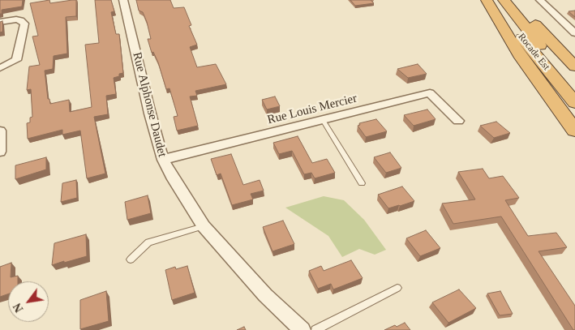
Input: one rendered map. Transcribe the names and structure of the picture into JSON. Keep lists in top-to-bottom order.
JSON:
{
  "streets": {
    "highway": ["Rocade Est"],
    "street": ["Rue Alphonse Daudet", "Rue Louis Mercier"]
  },
  "crossings": [
    ["Rue Alphonse Daudet", "Rue Louis Mercier"]
  ],
  "north": "bottom left"
}
